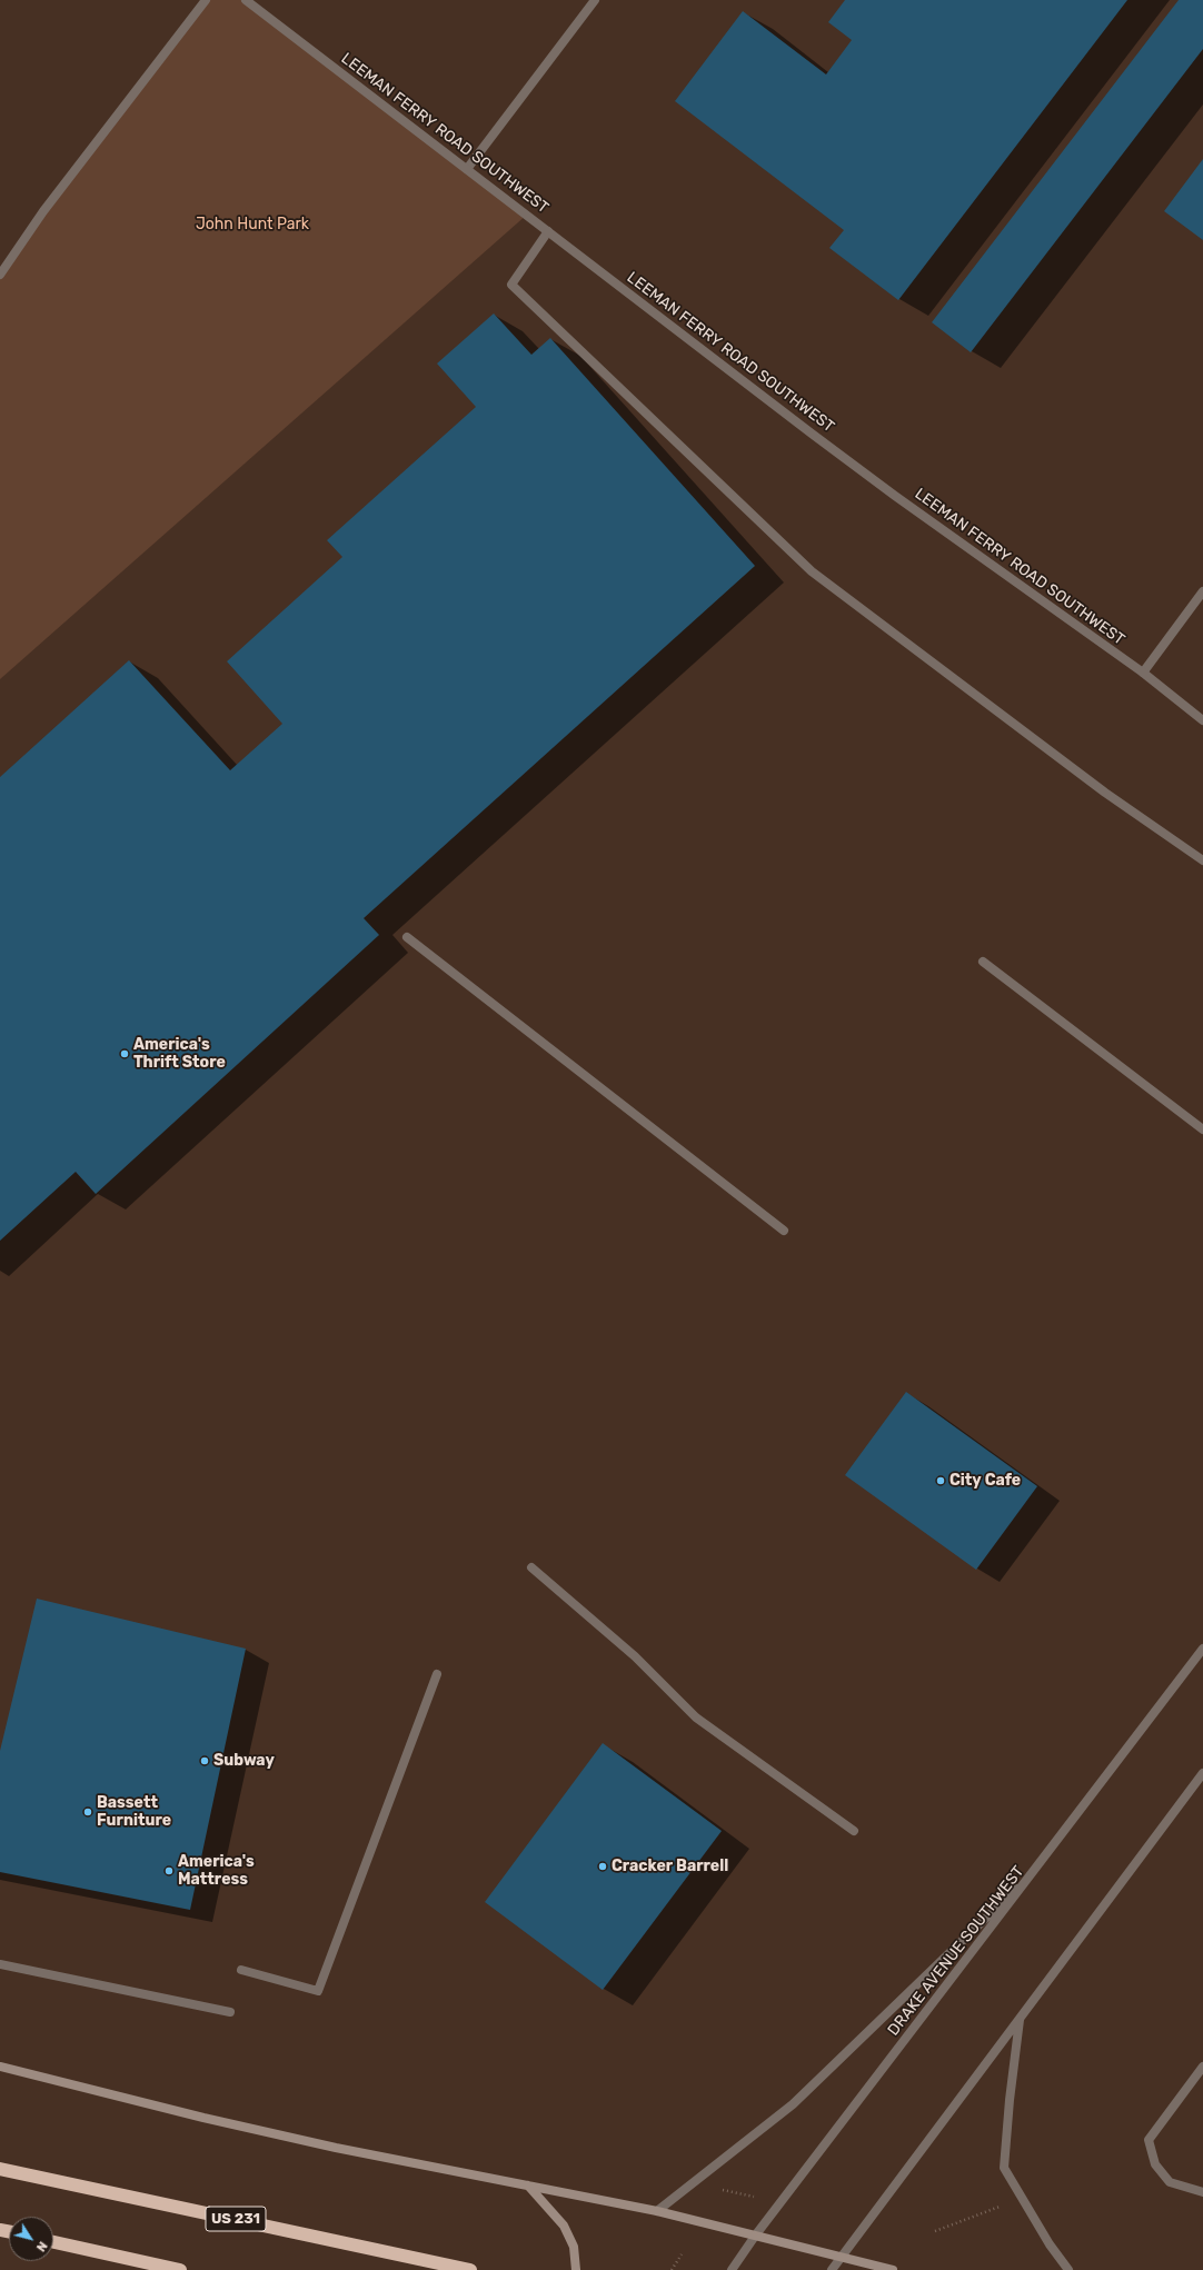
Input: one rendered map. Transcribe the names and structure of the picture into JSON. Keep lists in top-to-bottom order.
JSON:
{
  "streets": {
    "highway": ["US 231"],
    "street": ["LEEMAN FERRY ROAD SOUTHWEST", "DRAKE AVENUE SOUTHWEST"]
  },
  "parks": ["John Hunt Park"],
  "places": [
    "America's Thrift Store",
    "City Cafe",
    "Subway",
    "Bassett Furniture",
    "Cracker Barrell",
    "America's Mattress"
  ],
  "north": "bottom right"
}
